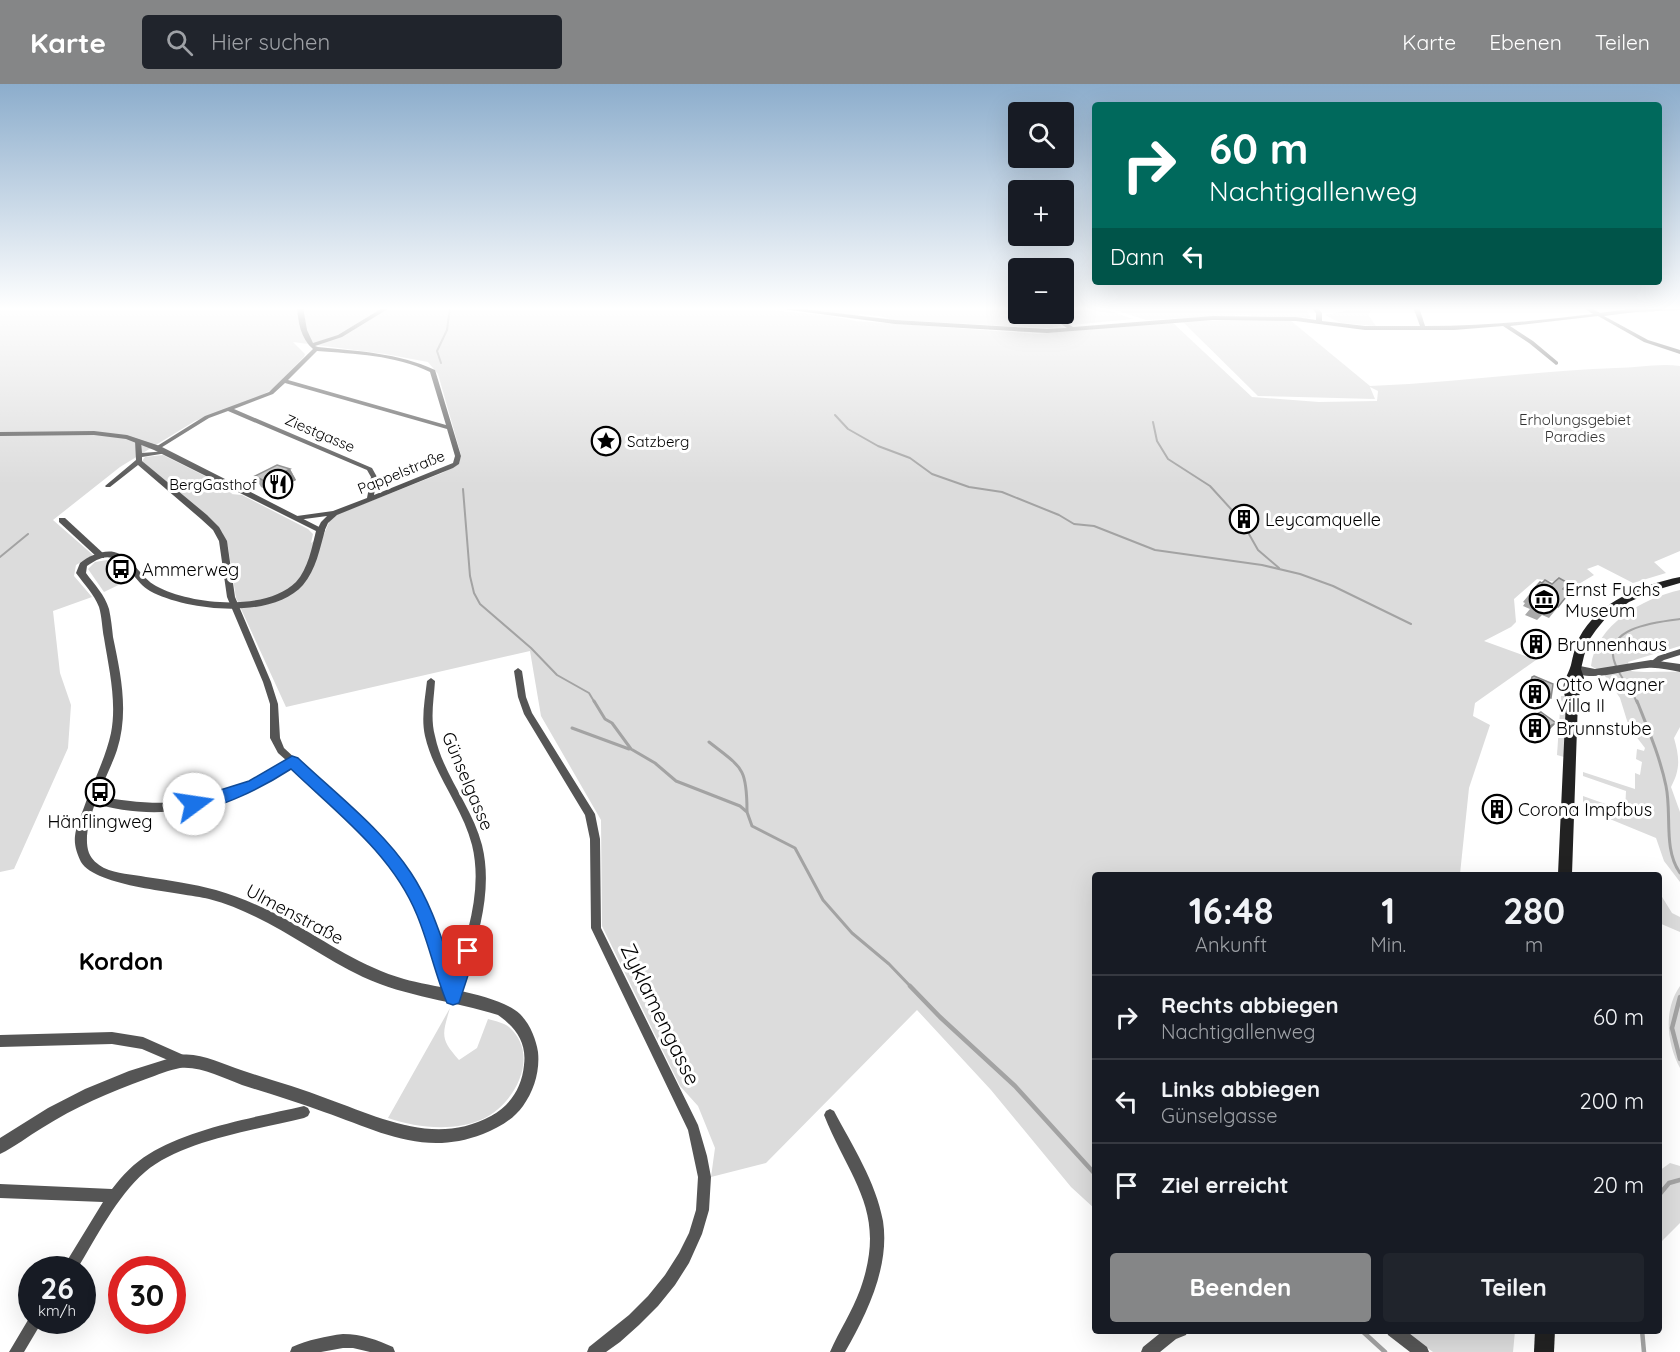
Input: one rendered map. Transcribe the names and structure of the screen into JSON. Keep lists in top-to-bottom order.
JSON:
{
  "streets": {
    "street": [
      "Ziestgasse",
      "Pappelstraße",
      "Günselgasse",
      "Ulmenstraße",
      "Zyklamengasse"
    ]
  },
  "crossings": [
    ["Ziestgasse", "Pappelstraße"],
    ["Günselgasse", "Ulmenstraße"]
  ],
  "districts": ["Kordon"],
  "parks": ["Erholungsgebiet Paradies"],
  "places": {
    "place": ["Satzberg"],
    "restaurant": ["BergGasthof"],
    "building": [
      "Leycamquelle",
      "Brunnenhaus",
      "Otto Wagner Villa II",
      "Brunnstube",
      "Corona Impfbus"
    ],
    "bus stop": ["Ammerweg", "Hänflingweg"],
    "museum": ["Ernst Fuchs Museum"]
  },
  "page": {
    "header": "Karte",
    "search": "Hier suchen",
    "nav": ["Karte", "Ebenen", "Teilen"],
    "map_buttons": ["+", "−"],
    "turn": ["60 m", "Nachtigallenweg"],
    "then": "Dann",
    "eta": [
      "16:48",
      "Ankunft",
      "1",
      "Min.",
      "280",
      "m"
    ],
    "list": [
      {
        "name": "Rechts abbiegen",
        "note": "Nachtigallenweg",
        "value": "60 m"
      },
      {
        "name": "Links abbiegen",
        "note": "Günselgasse",
        "value": "200 m"
      },
      {
        "name": "Ziel erreicht",
        "value": "20 m"
      }
    ],
    "buttons": ["Beenden", "Teilen"],
    "speed": "26 km/h",
    "limit": "30"
  }
}
